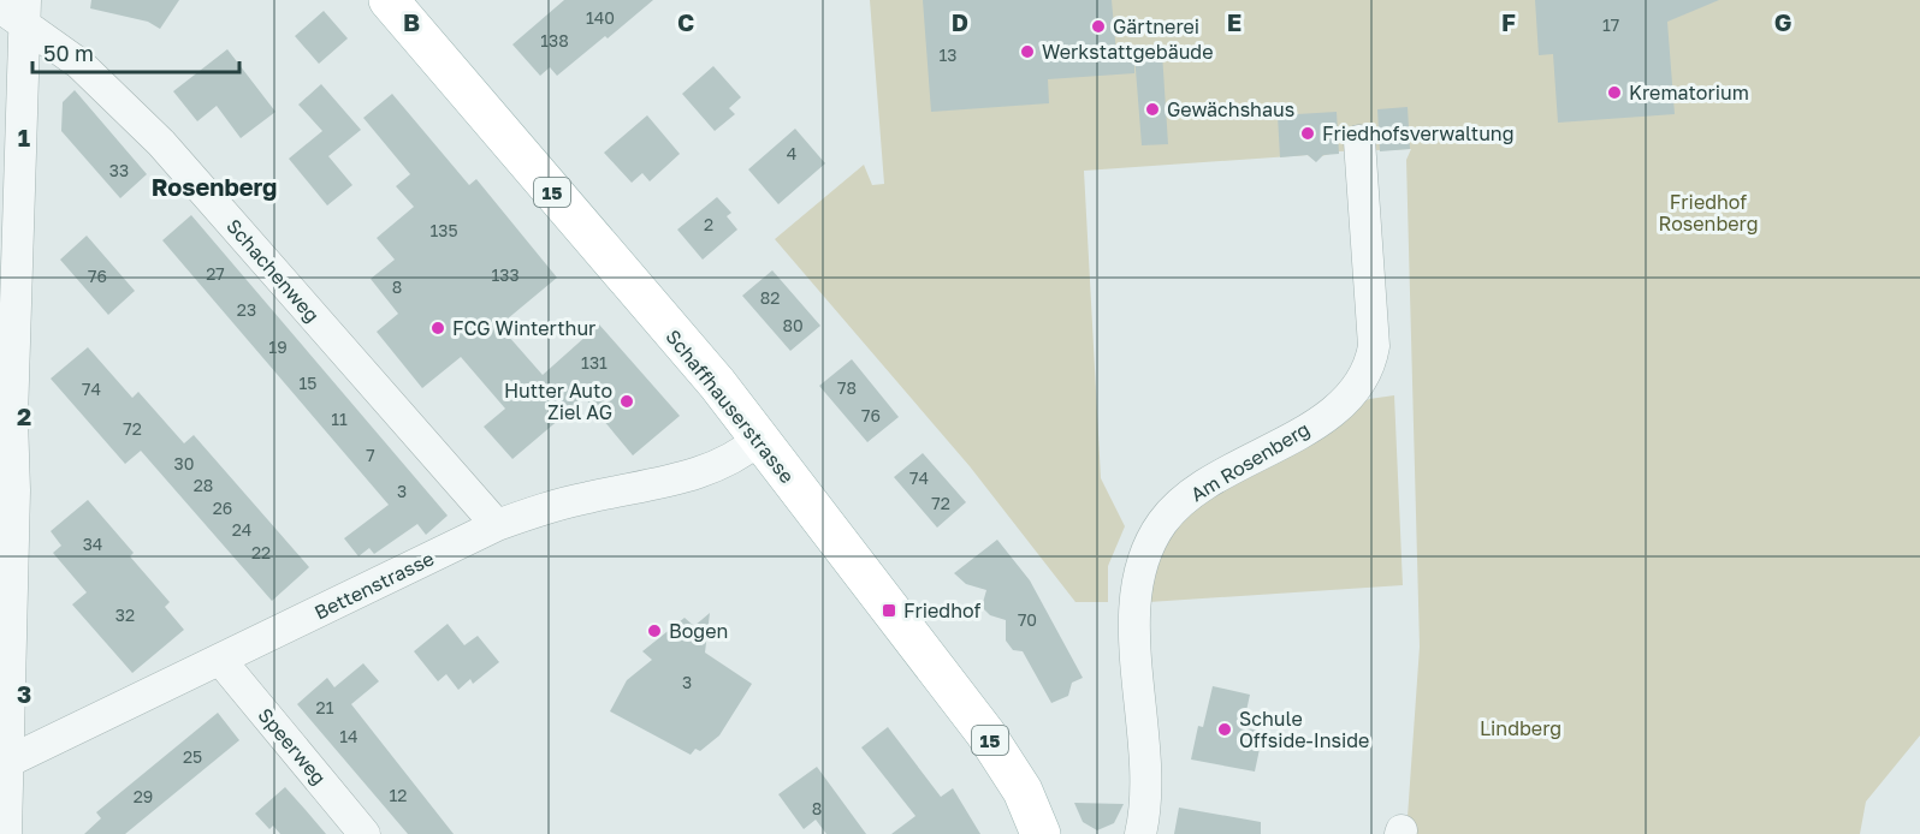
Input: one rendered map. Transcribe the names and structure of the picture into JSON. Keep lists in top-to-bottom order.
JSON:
{
  "streets": {
    "main road": ["15", "Schaffhauserstrasse"],
    "street": [
      "Schachenweg",
      "Am Rosenberg",
      "Bettenstrasse",
      "Speerweg"
    ]
  },
  "crossings": [
    ["Schachenweg", "Bettenstrasse"],
    ["Schaffhauserstrasse", "Bettenstrasse"],
    ["Bettenstrasse", "Speerweg"]
  ],
  "districts": ["Rosenberg"],
  "parks": ["Friedhof Rosenberg", "Lindberg"],
  "places": {
    "other": [
      "Gärtnerei",
      "Werkstattgebäude",
      "Krematorium",
      "Gewächshaus",
      "Friedhofsverwaltung",
      "FCG Winterthur",
      "Hutter Auto Ziel AG",
      "Bogen",
      "Schule Offside-Inside"
    ],
    "transit": ["Friedhof"]
  },
  "house_numbers": [
    "140",
    "17",
    "138",
    "13",
    "4",
    "33",
    "2",
    "135",
    "27",
    "133",
    "76",
    "8",
    "82",
    "23",
    "80",
    "19",
    "131",
    "15",
    "78",
    "74",
    "76",
    "11",
    "72",
    "7",
    "30",
    "74",
    "28",
    "3",
    "72",
    "26",
    "24",
    "34",
    "22",
    "32",
    "70",
    "3",
    "21",
    "14",
    "25",
    "12",
    "29",
    "8"
  ],
  "scale_bar": "50 m",
  "grid": {
    "columns": [
      "B",
      "C",
      "D",
      "E",
      "F",
      "G"
    ],
    "rows": ["1", "2", "3"]
  }
}
